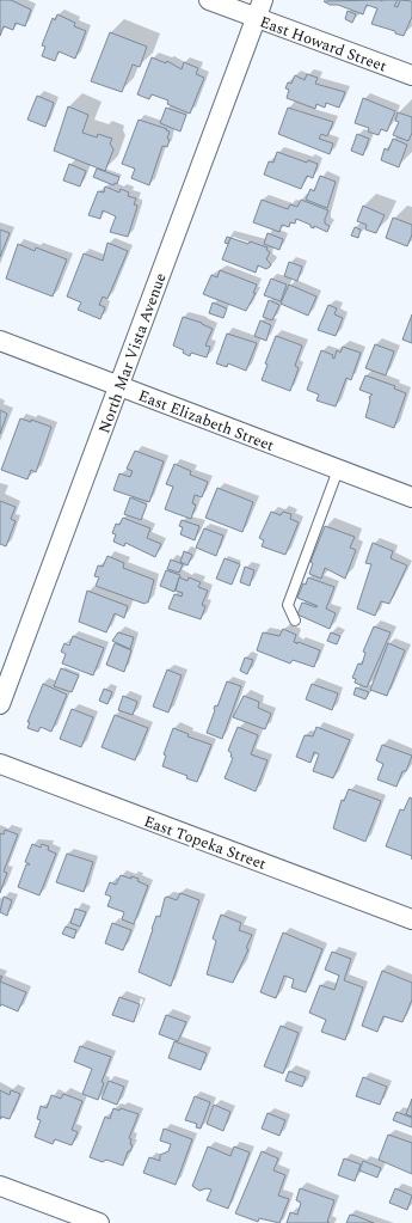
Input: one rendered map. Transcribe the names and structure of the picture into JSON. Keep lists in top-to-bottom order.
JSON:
{
  "streets": {
    "street": [
      "East Howard Street",
      "North Mar Vista Avenue",
      "East Elizabeth Street",
      "East Topeka Street"
    ]
  },
  "crossings": [
    ["East Howard Street", "North Mar Vista Avenue"],
    ["North Mar Vista Avenue", "East Elizabeth Street"]
  ]
}
